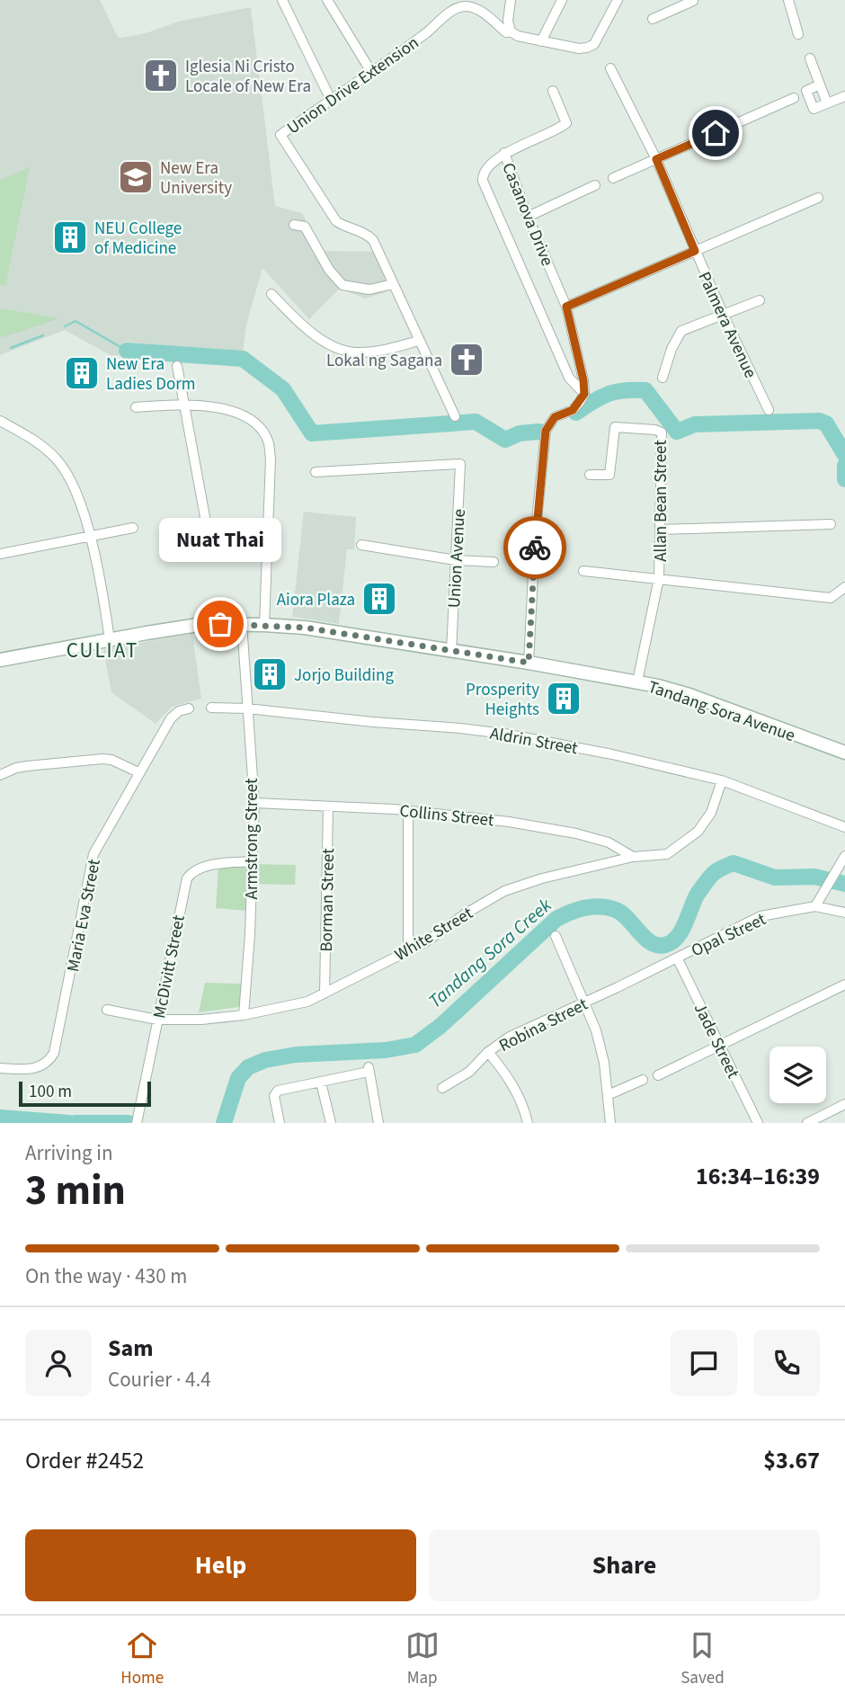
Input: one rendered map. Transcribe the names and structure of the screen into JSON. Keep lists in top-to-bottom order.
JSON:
{
  "streets": {
    "main road": ["Tandang Sora Avenue"],
    "street": [
      "Union Drive Extension",
      "Casanova Drive",
      "Palmera Avenue",
      "Allan Bean Street",
      "Union Avenue",
      "Aldrin Street",
      "Collins Street",
      "Armstrong Street",
      "Borman Street",
      "Maria Eva Street",
      "White Street",
      "Opal Street",
      "McDivitt Street",
      "Robina Street",
      "Jade Street"
    ]
  },
  "crossings": [
    ["Allan Bean Street", "Tandang Sora Avenue"],
    ["Union Avenue", "Tandang Sora Avenue"],
    ["Tandang Sora Avenue", "Armstrong Street"],
    ["Aldrin Street", "Armstrong Street"],
    ["Aldrin Street", "White Street"],
    ["Collins Street", "Armstrong Street"],
    ["Collins Street", "Borman Street"],
    ["Collins Street", "White Street"],
    ["Armstrong Street", "White Street"],
    ["Armstrong Street", "McDivitt Street"],
    ["Borman Street", "White Street"],
    ["White Street", "McDivitt Street"],
    ["Opal Street", "Robina Street"],
    ["Opal Street", "Jade Street"]
  ],
  "districts": ["CULIAT"],
  "water": ["Tandang Sora Creek"],
  "places": {
    "church": ["Iglesia Ni Cristo Locale of New Era", "Lokal ng Sagana"],
    "school or university": ["New Era University"],
    "building": [
      "NEU College of Medicine",
      "New Era Ladies Dorm",
      "Aiora Plaza",
      "Jorjo Building",
      "Prosperity Heights"
    ],
    "other": ["Nuat Thai"]
  },
  "scale_bar": "100 m",
  "page": {
    "bubble": "Nuat Thai",
    "scale": "100 m",
    "heading": ["3 min", "Arriving in", "16:34–16:39"],
    "panel": [
      "Sam",
      "Courier · 4.4",
      "Order #2452",
      "$3.67"
    ],
    "bar": "On the way · 430 m",
    "buttons": ["Help", "Share"],
    "tabs": ["Home", "Map", "Saved"]
  }
}
